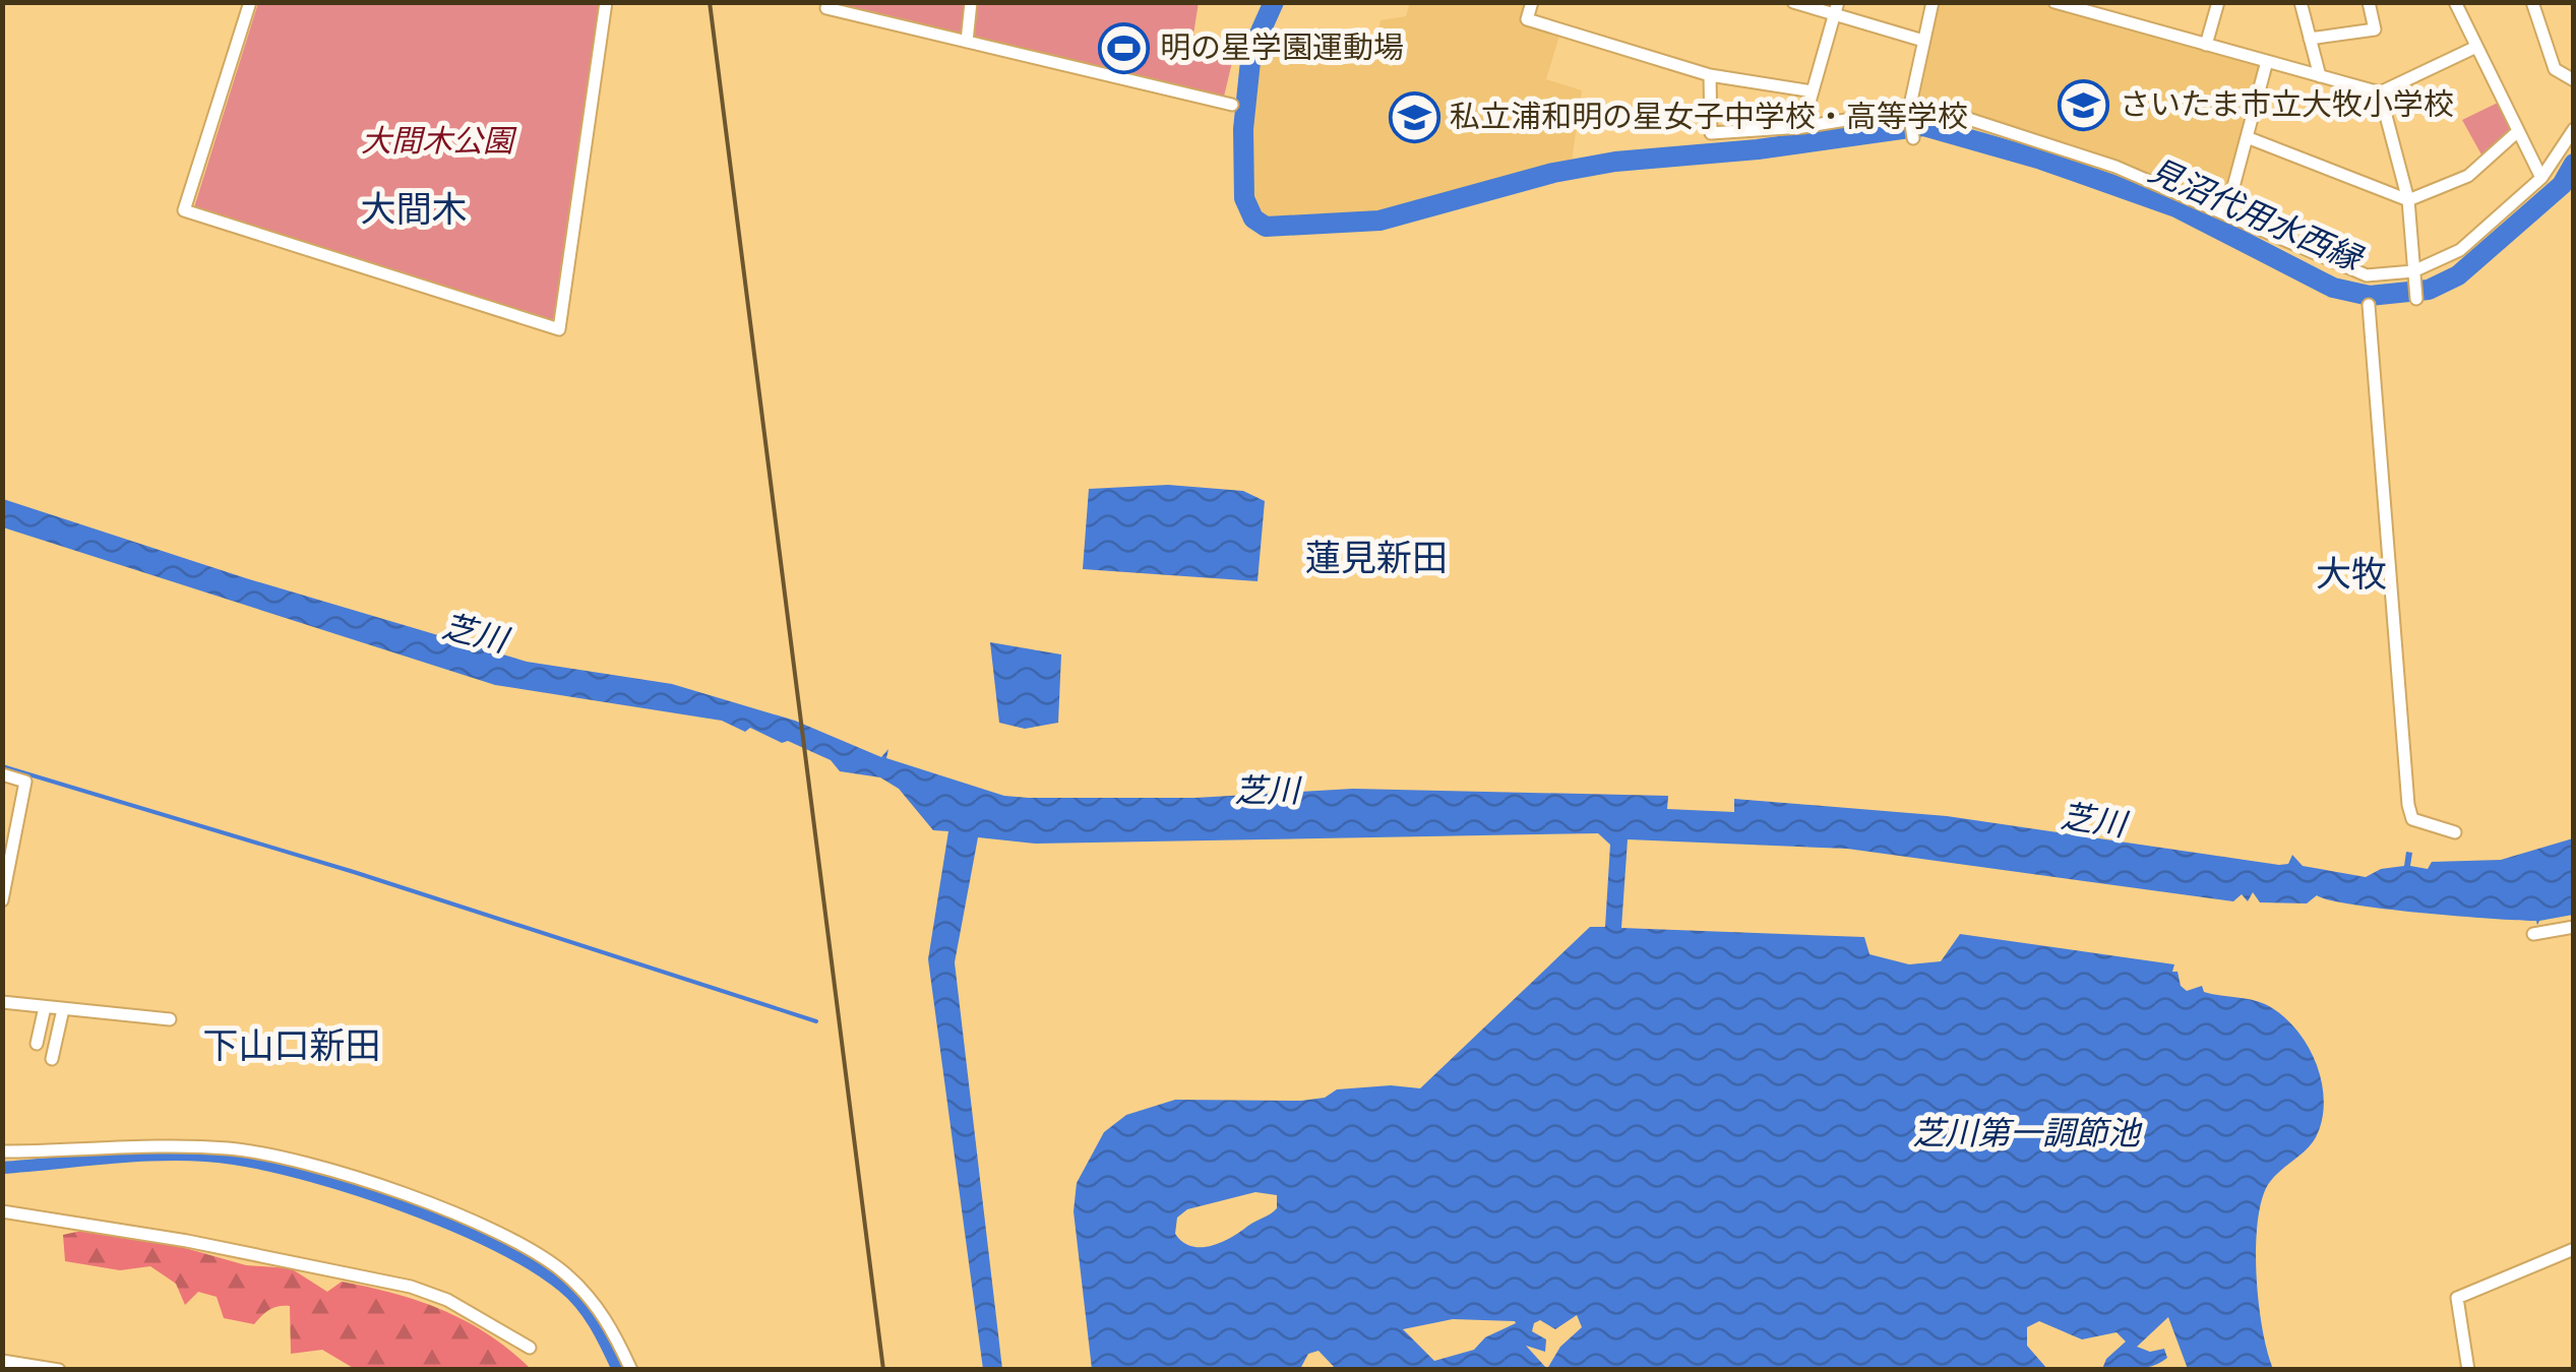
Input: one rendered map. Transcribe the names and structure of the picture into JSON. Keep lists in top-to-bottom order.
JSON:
{
  "districts": [
    "大間木",
    "蓮見新田",
    "大牧",
    "下山口新田"
  ],
  "water": ["見沼代用水西縁", "芝川", "芝川第一調節池"],
  "parks": ["大間木公園"],
  "places": {
    "sports": ["明の星学園運動場"],
    "school or university": ["さいたま市立大牧小学校", "私立浦和明の星女子中学校・高等学校"]
  }
}
